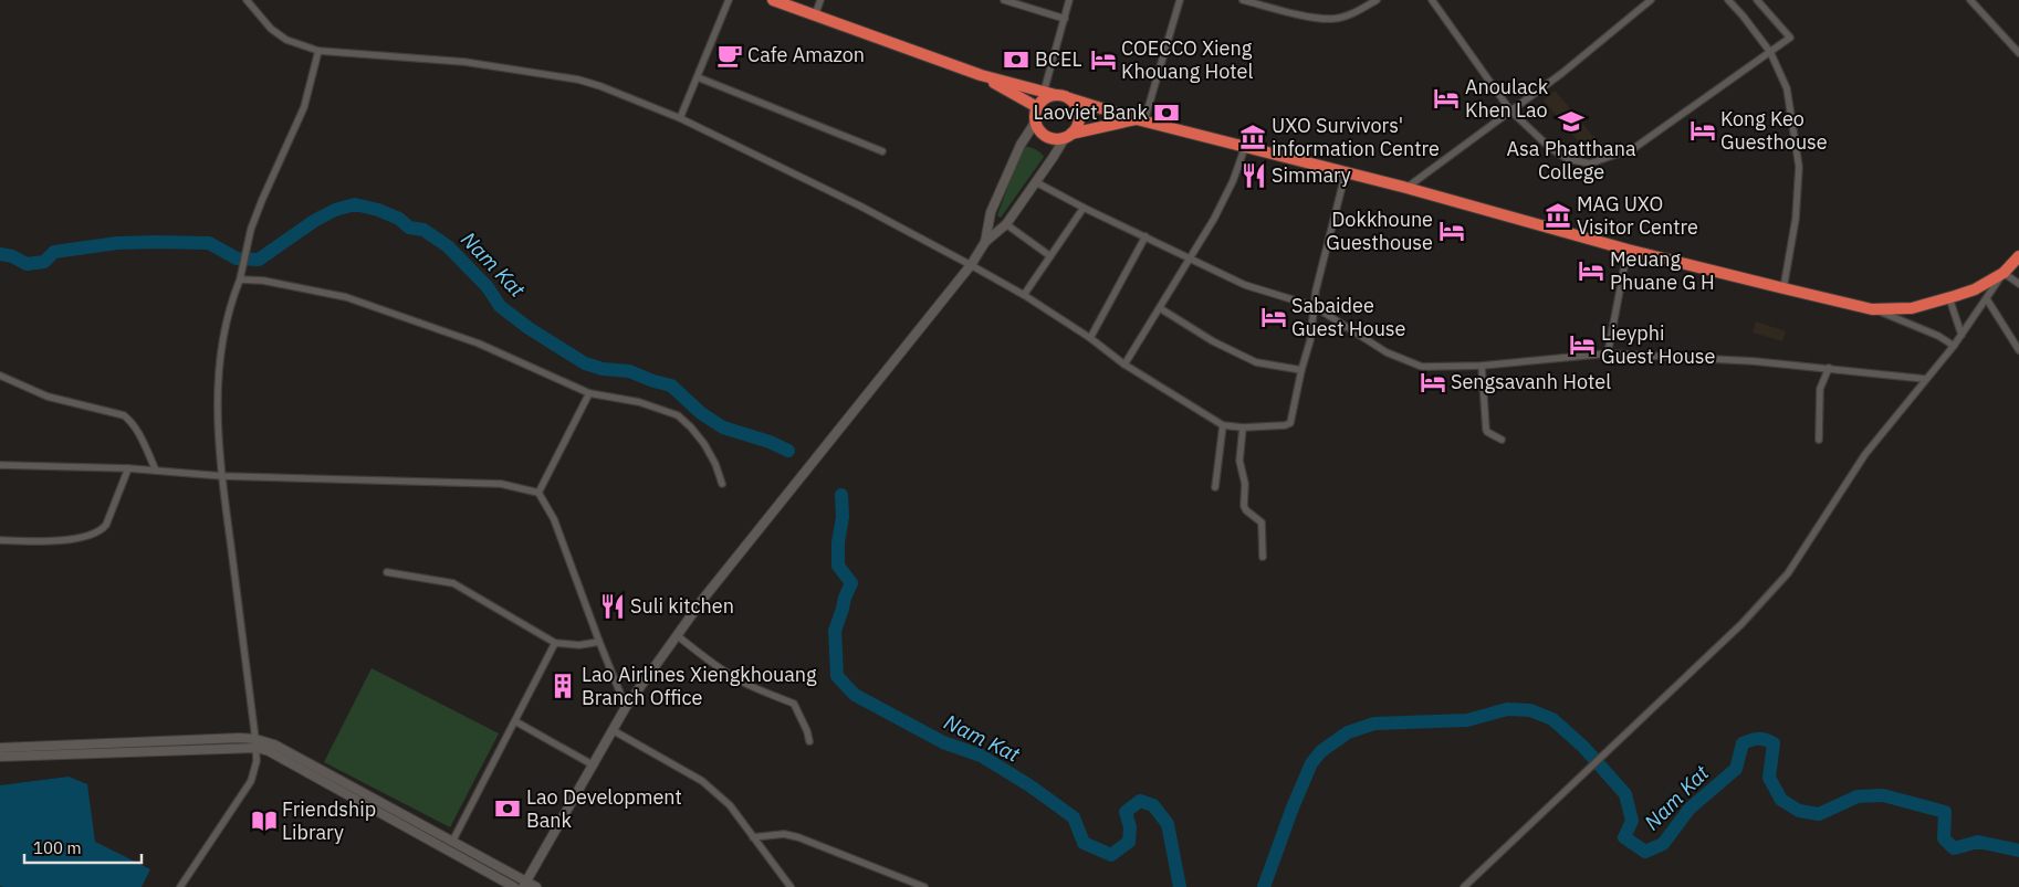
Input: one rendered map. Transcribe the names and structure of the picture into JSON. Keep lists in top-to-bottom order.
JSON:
{
  "water": ["Nam Kat"],
  "places": {
    "cafe": ["Cafe Amazon"],
    "bank": ["BCEL", "Laoviet Bank", "Lao Development Bank"],
    "hotel": [
      "COECCO Xieng Khouang Hotel",
      "Anoulack Khen Lao",
      "Kong Keo Guesthouse",
      "Dokkhoune Guesthouse",
      "Meuang Phuane G H",
      "Sabaidee Guest House",
      "Lieyphi Guest House",
      "Sengsavanh Hotel"
    ],
    "school or university": ["Asa Phatthana College"],
    "museum": ["UXO Survivors' information Centre", "MAG UXO Visitor Centre"],
    "restaurant": ["Simmary", "Suli kitchen"],
    "building": ["Lao Airlines Xiengkhouang Branch Office"],
    "library": ["Friendship Library"]
  },
  "scale_bar": "100 m"
}
